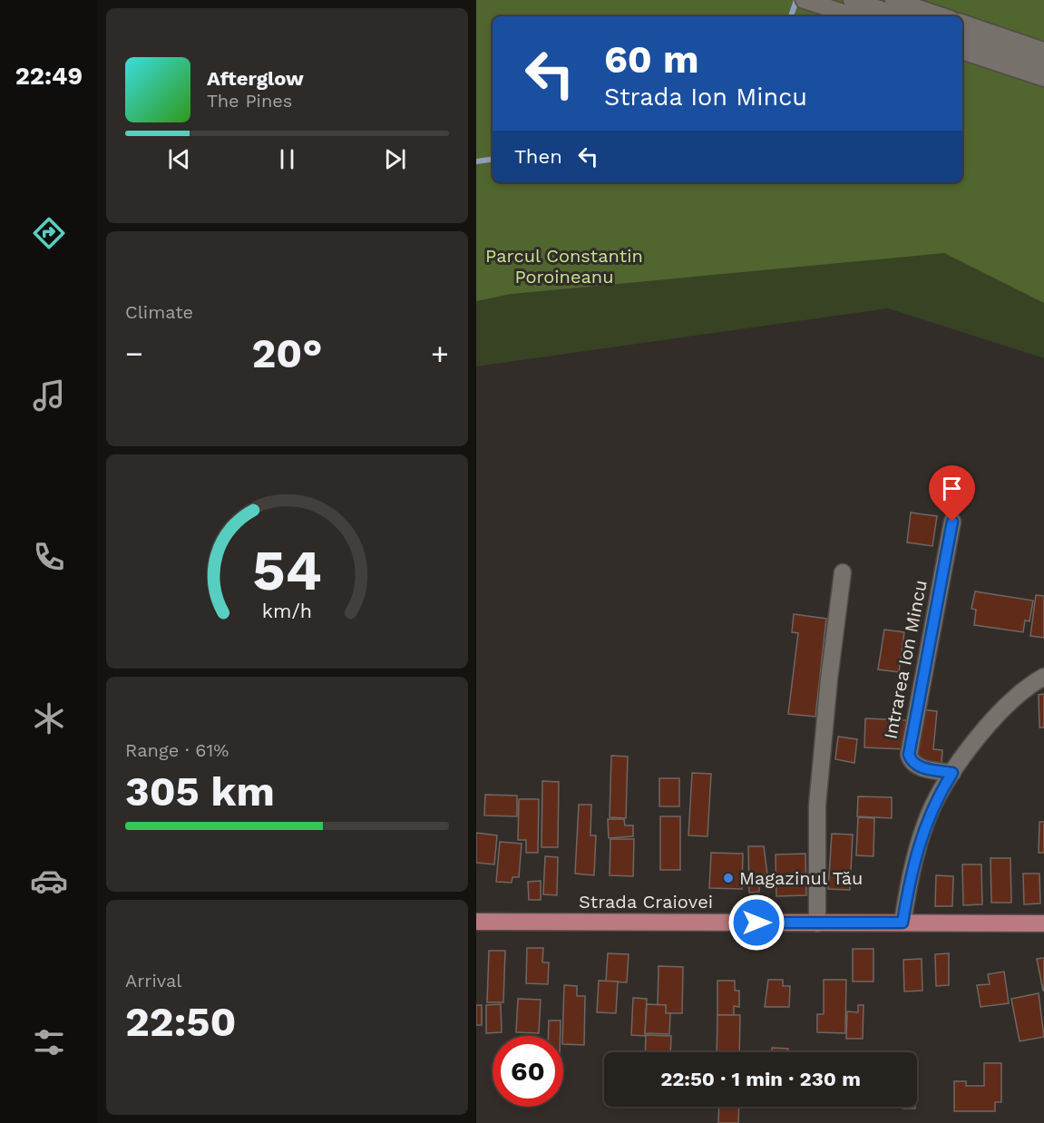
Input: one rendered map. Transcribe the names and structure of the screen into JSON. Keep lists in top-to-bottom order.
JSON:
{
  "streets": {
    "main road": ["Strada Craiovei"],
    "street": ["Intrarea Ion Mincu"]
  },
  "parks": ["Parcul Constantin Poroineanu"],
  "places": ["Magazinul Tău"],
  "page": {
    "tabs": "22:49",
    "turn": ["60 m", "Strada Ion Mincu"],
    "song": ["Afterglow", "The Pines"],
    "then": "Then",
    "tile": [
      "Climate",
      ["Range · 61%", "305 km"],
      ["Arrival", "22:50"]
    ],
    "heat": ["−", "20°", "+"],
    "limit": "60",
    "trip": "22:50 · 1 min · 230 m",
    "gauge": ["54", "km/h"]
  }
}
